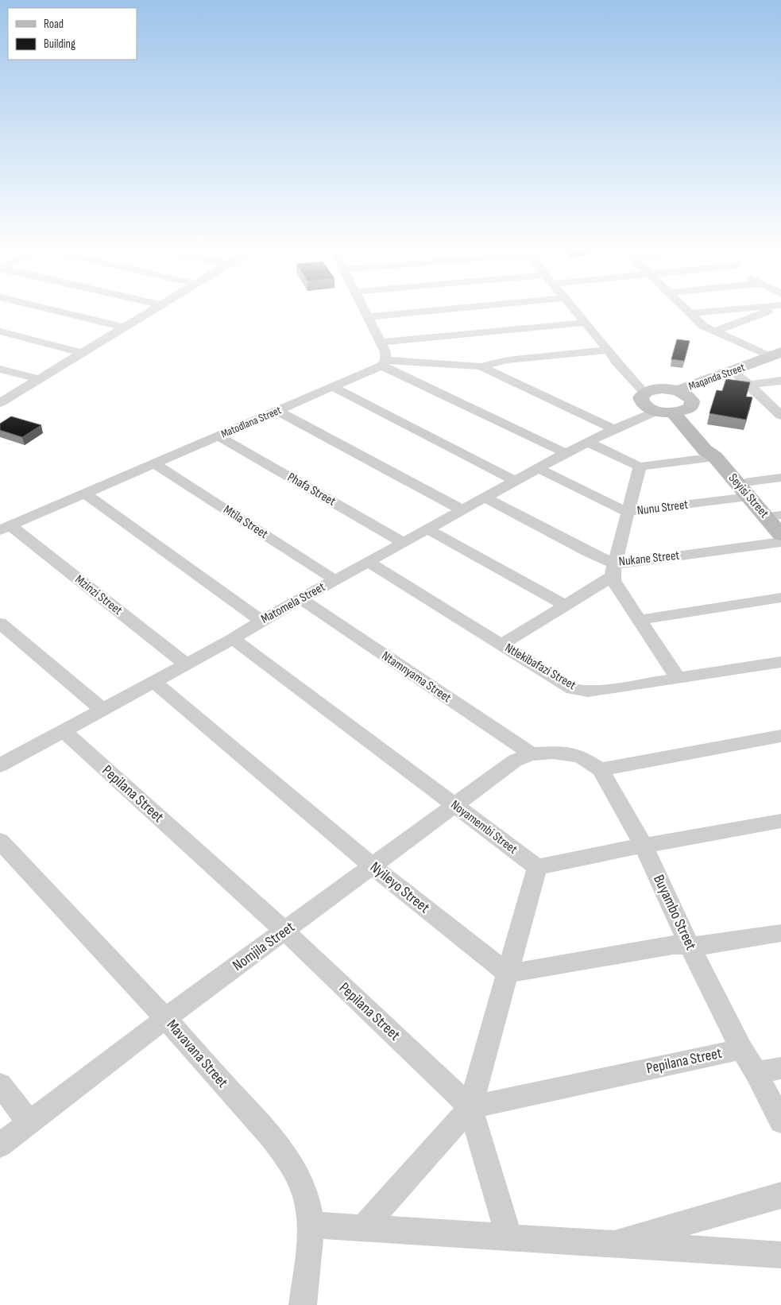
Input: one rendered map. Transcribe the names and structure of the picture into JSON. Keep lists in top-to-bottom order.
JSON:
{
  "streets": {
    "street": [
      "Maqanda Street",
      "Matodlana Street",
      "Phafa Street",
      "Seyisi Street",
      "Nunu Street",
      "Mtila Street",
      "Nukane Street",
      "Mzinzi Street",
      "Matomela Street",
      "Ntlekibafazi Street",
      "Ntamnyama Street",
      "Pepilana Street",
      "Noyamembi Street",
      "Nyileyo Street",
      "Buyambo Street",
      "Nomjila Street",
      "Mavavana Street"
    ]
  },
  "crossings": [
    ["Maqanda Street", "Seyisi Street"],
    ["Maqanda Street", "Matomela Street"],
    ["Matodlana Street", "Phafa Street"],
    ["Matodlana Street", "Mtila Street"],
    ["Matodlana Street", "Mzinzi Street"],
    ["Phafa Street", "Matomela Street"],
    ["Seyisi Street", "Nunu Street"],
    ["Seyisi Street", "Matomela Street"],
    ["Nunu Street", "Matomela Street"],
    ["Mtila Street", "Matomela Street"],
    ["Nukane Street", "Matomela Street"],
    ["Mzinzi Street", "Matomela Street"],
    ["Matomela Street", "Ntlekibafazi Street"],
    ["Matomela Street", "Ntamnyama Street"],
    ["Matomela Street", "Pepilana Street"],
    ["Matomela Street", "Noyamembi Street"],
    ["Matomela Street", "Nyileyo Street"],
    ["Ntamnyama Street", "Buyambo Street"],
    ["Ntamnyama Street", "Nomjila Street"],
    ["Pepilana Street", "Buyambo Street"],
    ["Pepilana Street", "Nomjila Street"],
    ["Noyamembi Street", "Nomjila Street"],
    ["Nyileyo Street", "Nomjila Street"],
    ["Buyambo Street", "Nomjila Street"],
    ["Nomjila Street", "Mavavana Street"]
  ],
  "legend": ["Road", "Building"]
}
